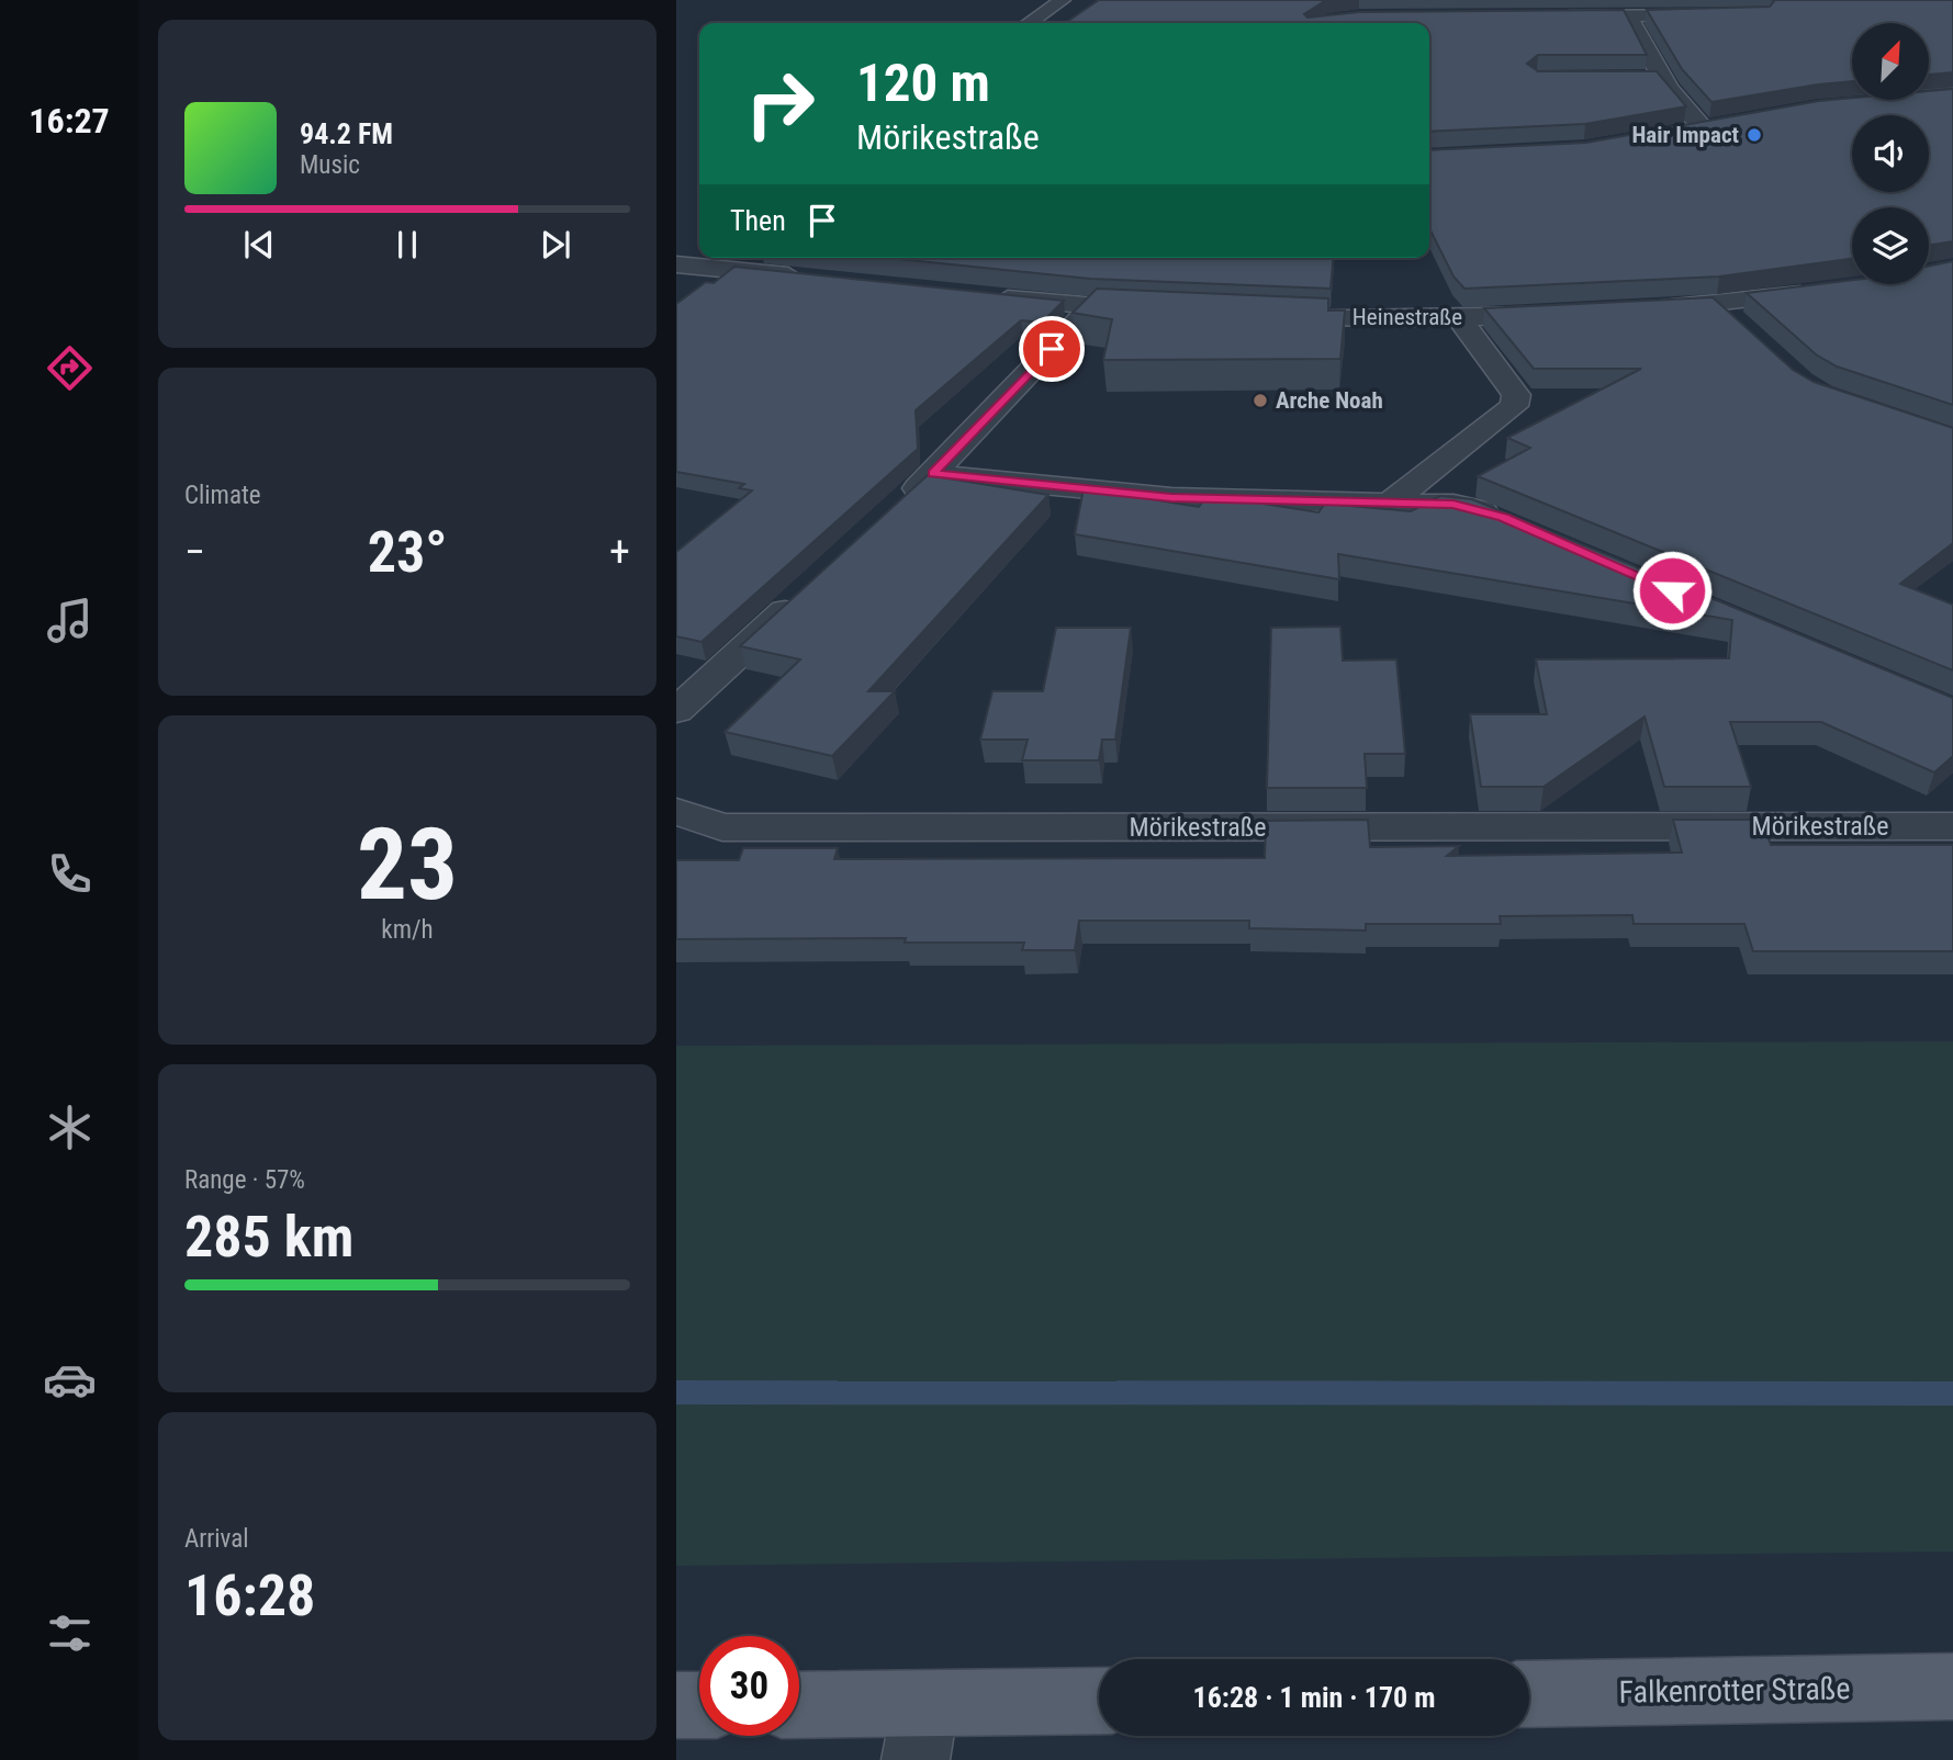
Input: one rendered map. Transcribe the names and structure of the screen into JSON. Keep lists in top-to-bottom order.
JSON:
{
  "streets": {
    "main road": ["Falkenrotter Straße"],
    "street": ["Heinestraße", "Mörikestraße"]
  },
  "places": ["Hair Impact", "Arche Noah"],
  "north": "top right",
  "page": {
    "tabs": "16:27",
    "turn": ["120 m", "Mörikestraße"],
    "song": ["94.2 FM", "Music"],
    "then": "Then",
    "tile": [
      "Climate",
      ["23", "km/h"],
      ["Range · 57%", "285 km"],
      ["Arrival", "16:28"]
    ],
    "heat": ["−", "23°", "+"],
    "limit": "30",
    "trip": "16:28 · 1 min · 170 m"
  }
}
